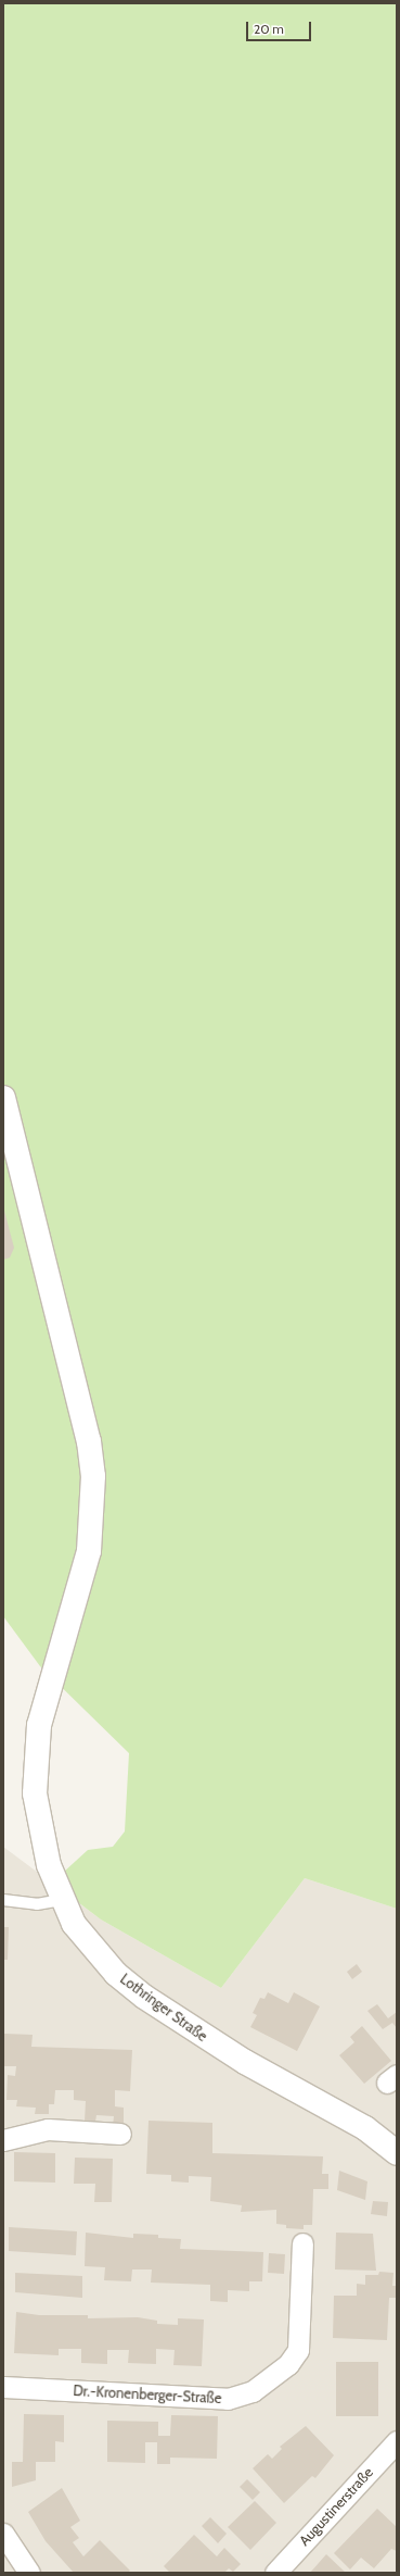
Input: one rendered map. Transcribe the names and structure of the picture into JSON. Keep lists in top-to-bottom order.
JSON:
{
  "streets": {
    "street": ["Lothringer Straße", "Dr.-Kronenberger-Straße", "Augustinerstraße"]
  },
  "scale_bar": "20 m"
}
